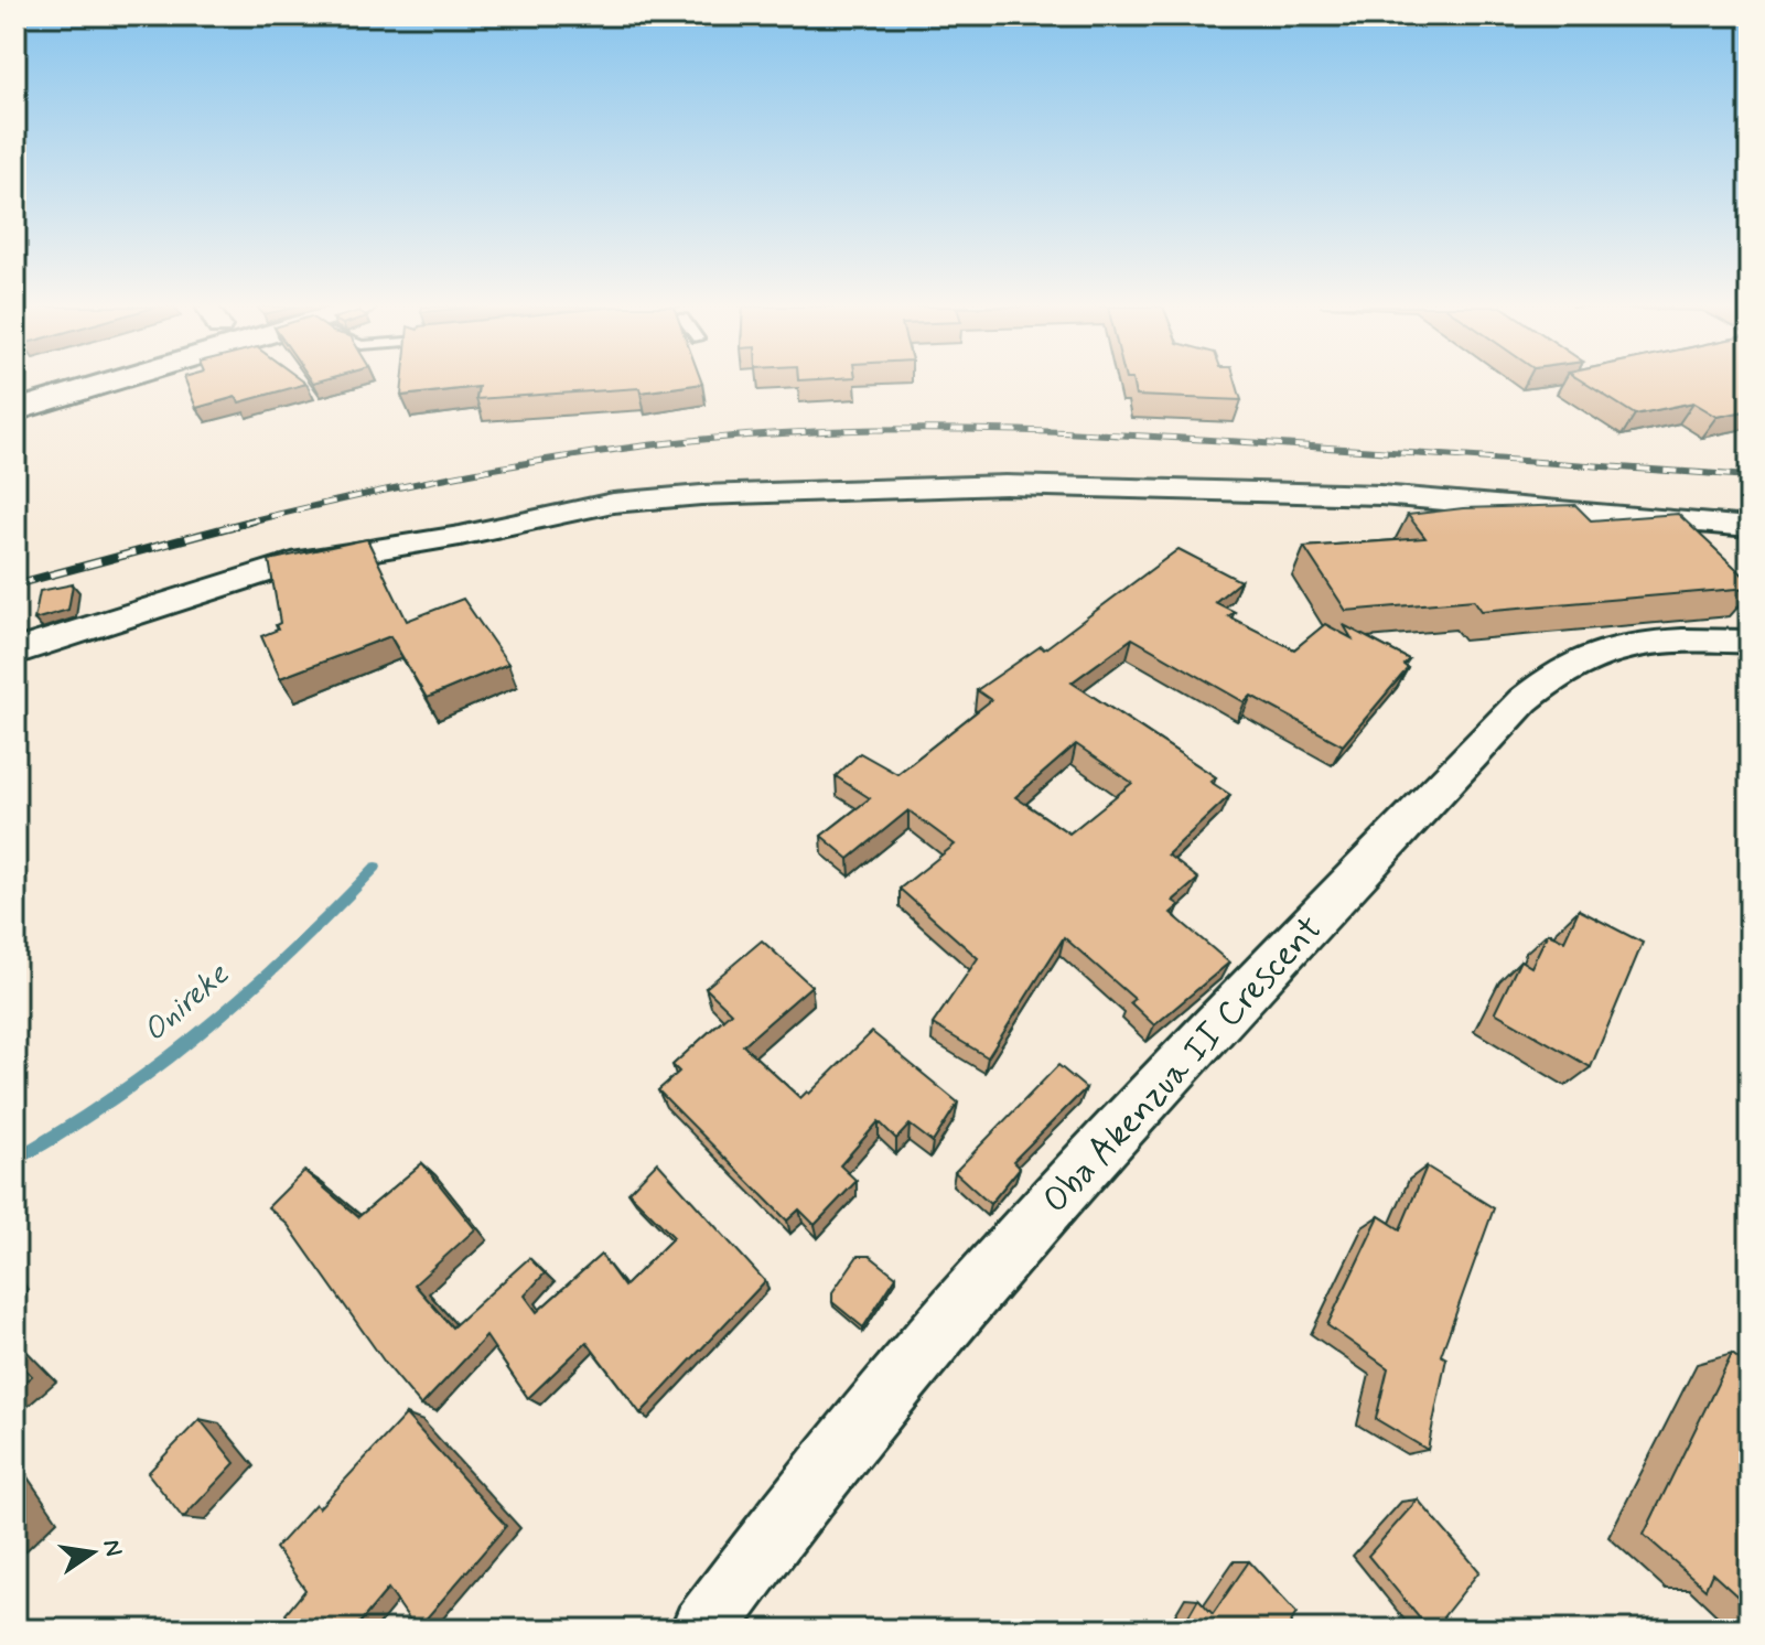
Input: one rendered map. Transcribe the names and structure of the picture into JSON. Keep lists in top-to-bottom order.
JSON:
{
  "streets": {
    "street": ["Oba Akenzua II Crescent"]
  },
  "water": ["Onireke"],
  "north": "right"
}
